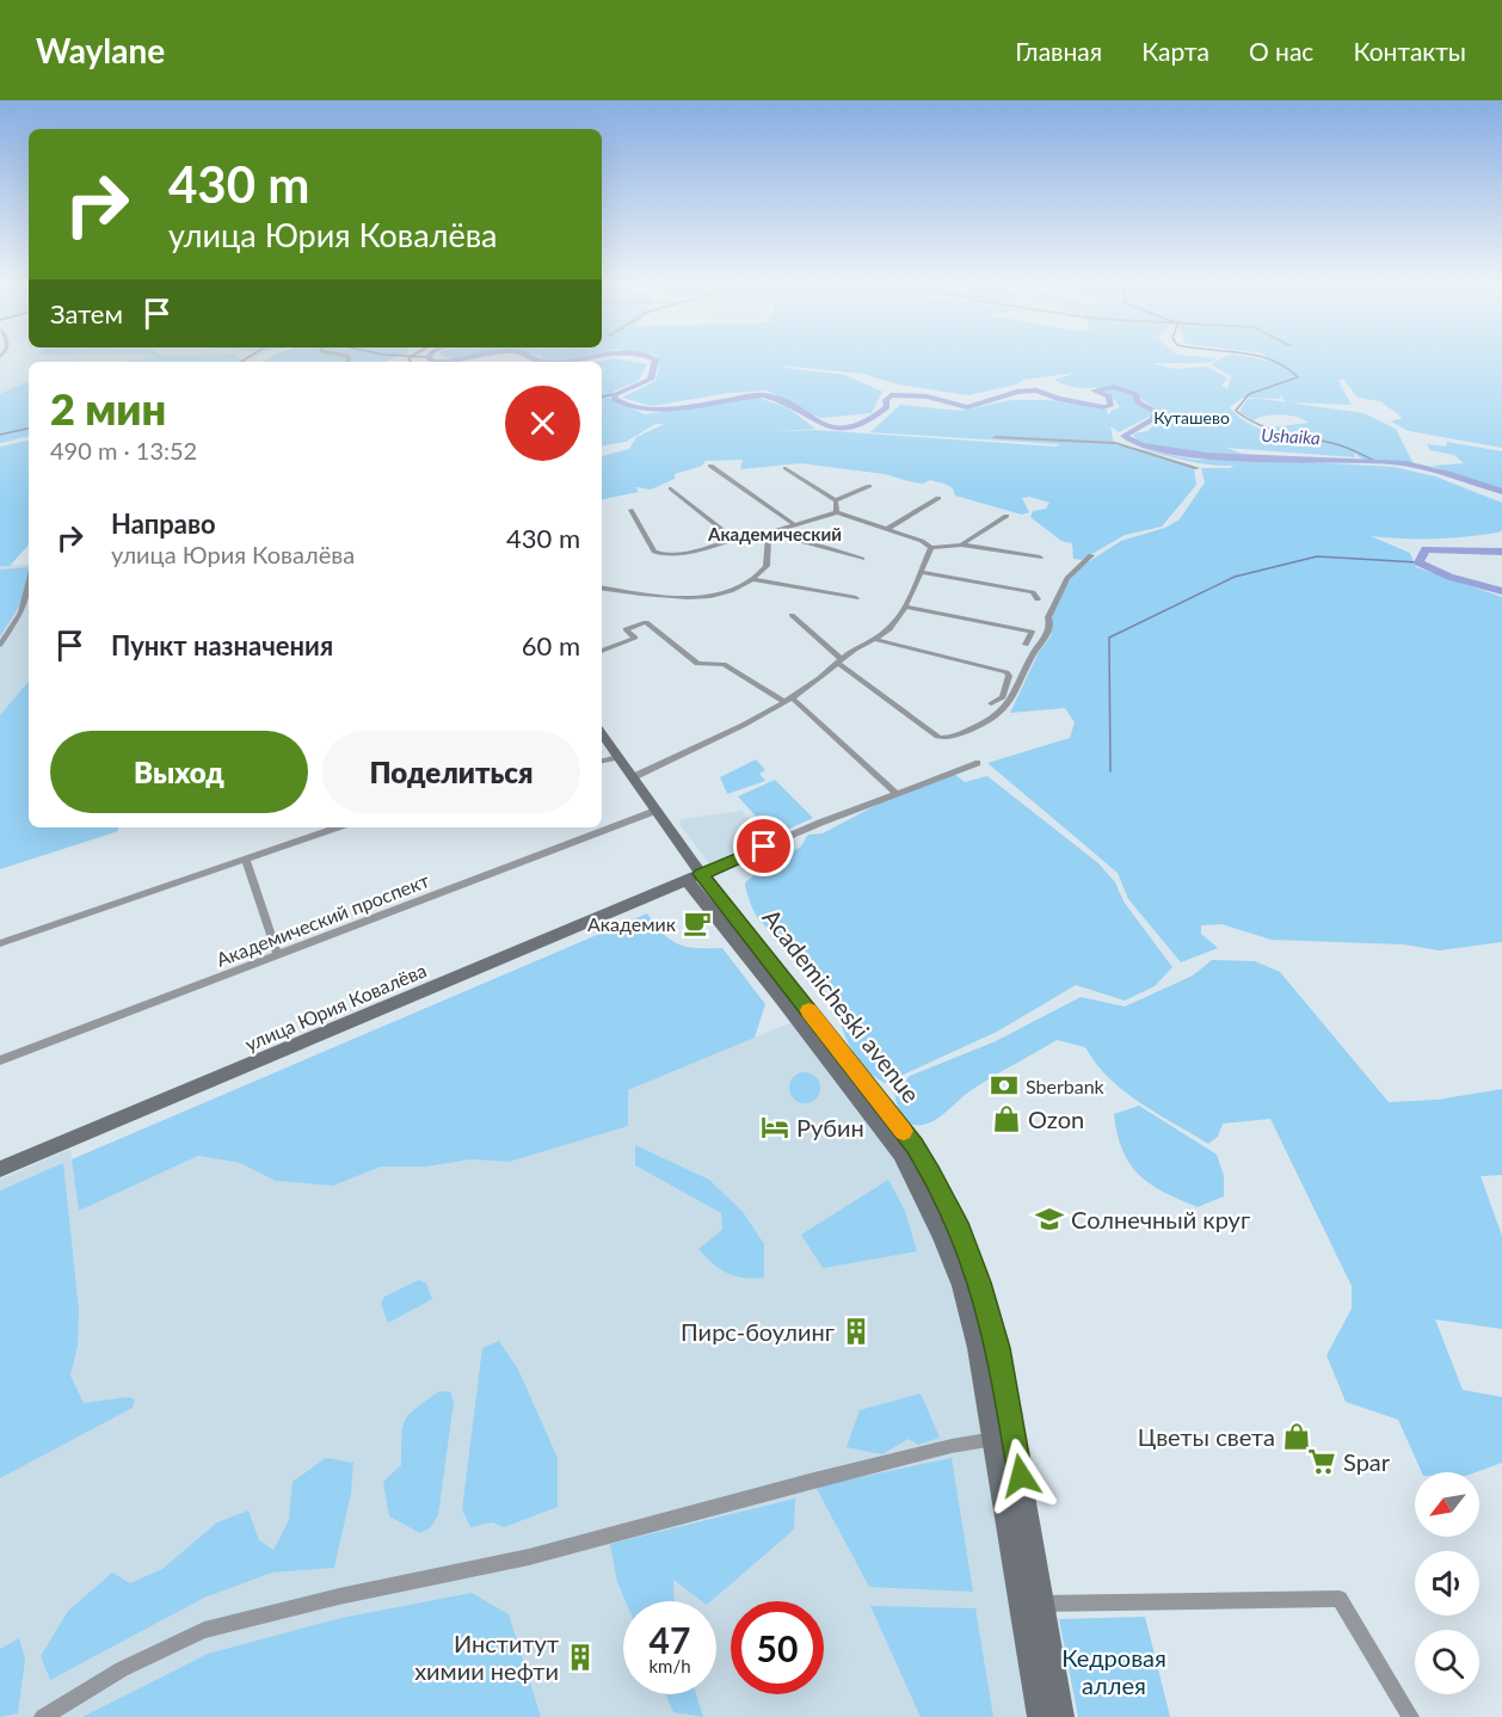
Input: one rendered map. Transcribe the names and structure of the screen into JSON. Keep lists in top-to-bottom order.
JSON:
{
  "streets": {
    "main road": ["Academicheski avenue", "улица Юрия Ковалёва"],
    "street": ["Академический проспект"]
  },
  "crossings": [
    ["Academicheski avenue", "улица Юрия Ковалёва"]
  ],
  "districts": ["Академический"],
  "water": ["Ushaika"],
  "parks": ["Куташево", "Кедровая аллея"],
  "places": {
    "cafe": ["Академик"],
    "bank": ["Sberbank"],
    "shop": ["Ozon", "Цветы света"],
    "hotel": ["Рубин"],
    "school or university": ["Солнечный круг"],
    "building": ["Пирс-боулинг", "Институт химии нефти"],
    "supermarket": ["Spar"]
  },
  "north": "bottom left",
  "page": {
    "header": "Waylane",
    "nav": [
      "Главная",
      "Карта",
      "О нас",
      "Контакты"
    ],
    "turn": ["430 m", "улица Юрия Ковалёва"],
    "then": "Затем",
    "heading": ["2 мин", "490 m · 13:52"],
    "list": [
      {
        "name": "Направо",
        "note": "улица Юрия Ковалёва",
        "value": "430 m"
      },
      {
        "name": "Пункт назначения",
        "value": "60 m"
      }
    ],
    "buttons": ["Выход", "Поделиться"],
    "speed": "47 km/h",
    "limit": "50"
  }
}
